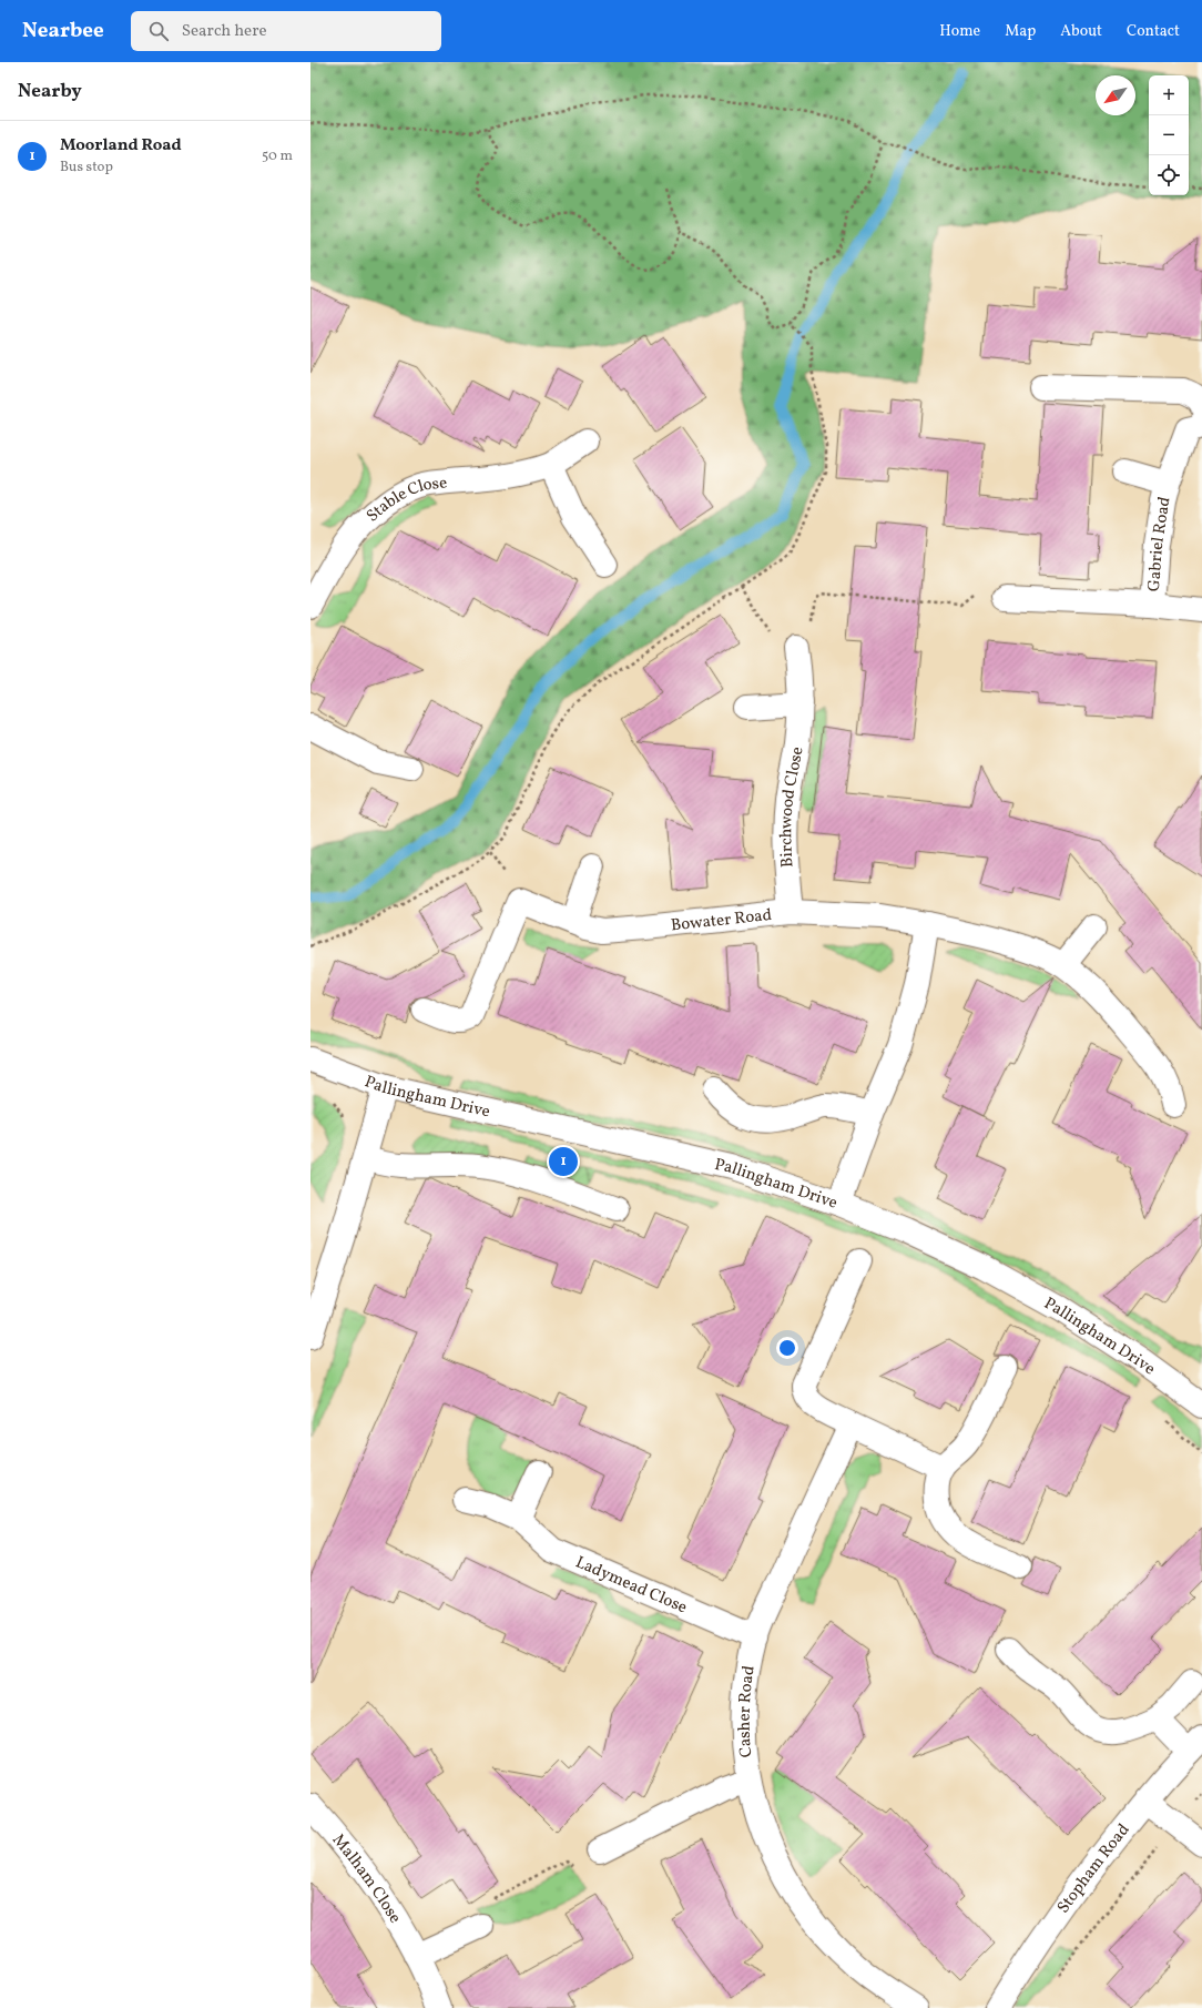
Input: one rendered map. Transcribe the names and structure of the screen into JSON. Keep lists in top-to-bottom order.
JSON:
{
  "streets": {
    "street": [
      "Stable Close",
      "Gabriel Road",
      "Birchwood Close",
      "Bowater Road",
      "Pallingham Drive",
      "Ladymead Close",
      "Casher Road",
      "Stopham Road",
      "Malham Close"
    ]
  },
  "crossings": [
    ["Birchwood Close", "Bowater Road"],
    ["Ladymead Close", "Casher Road"]
  ],
  "north": "bottom left",
  "page": {
    "header": "Nearbee",
    "search": "Search here",
    "nav": [
      "Home",
      "Map",
      "About",
      "Contact"
    ],
    "heading": "Nearby",
    "map_buttons": ["+", "−"],
    "list": [
      {
        "mark": "1",
        "name": "Moorland Road",
        "note": "Bus stop",
        "value": "50 m"
      }
    ],
    "pins": "1"
  }
}
